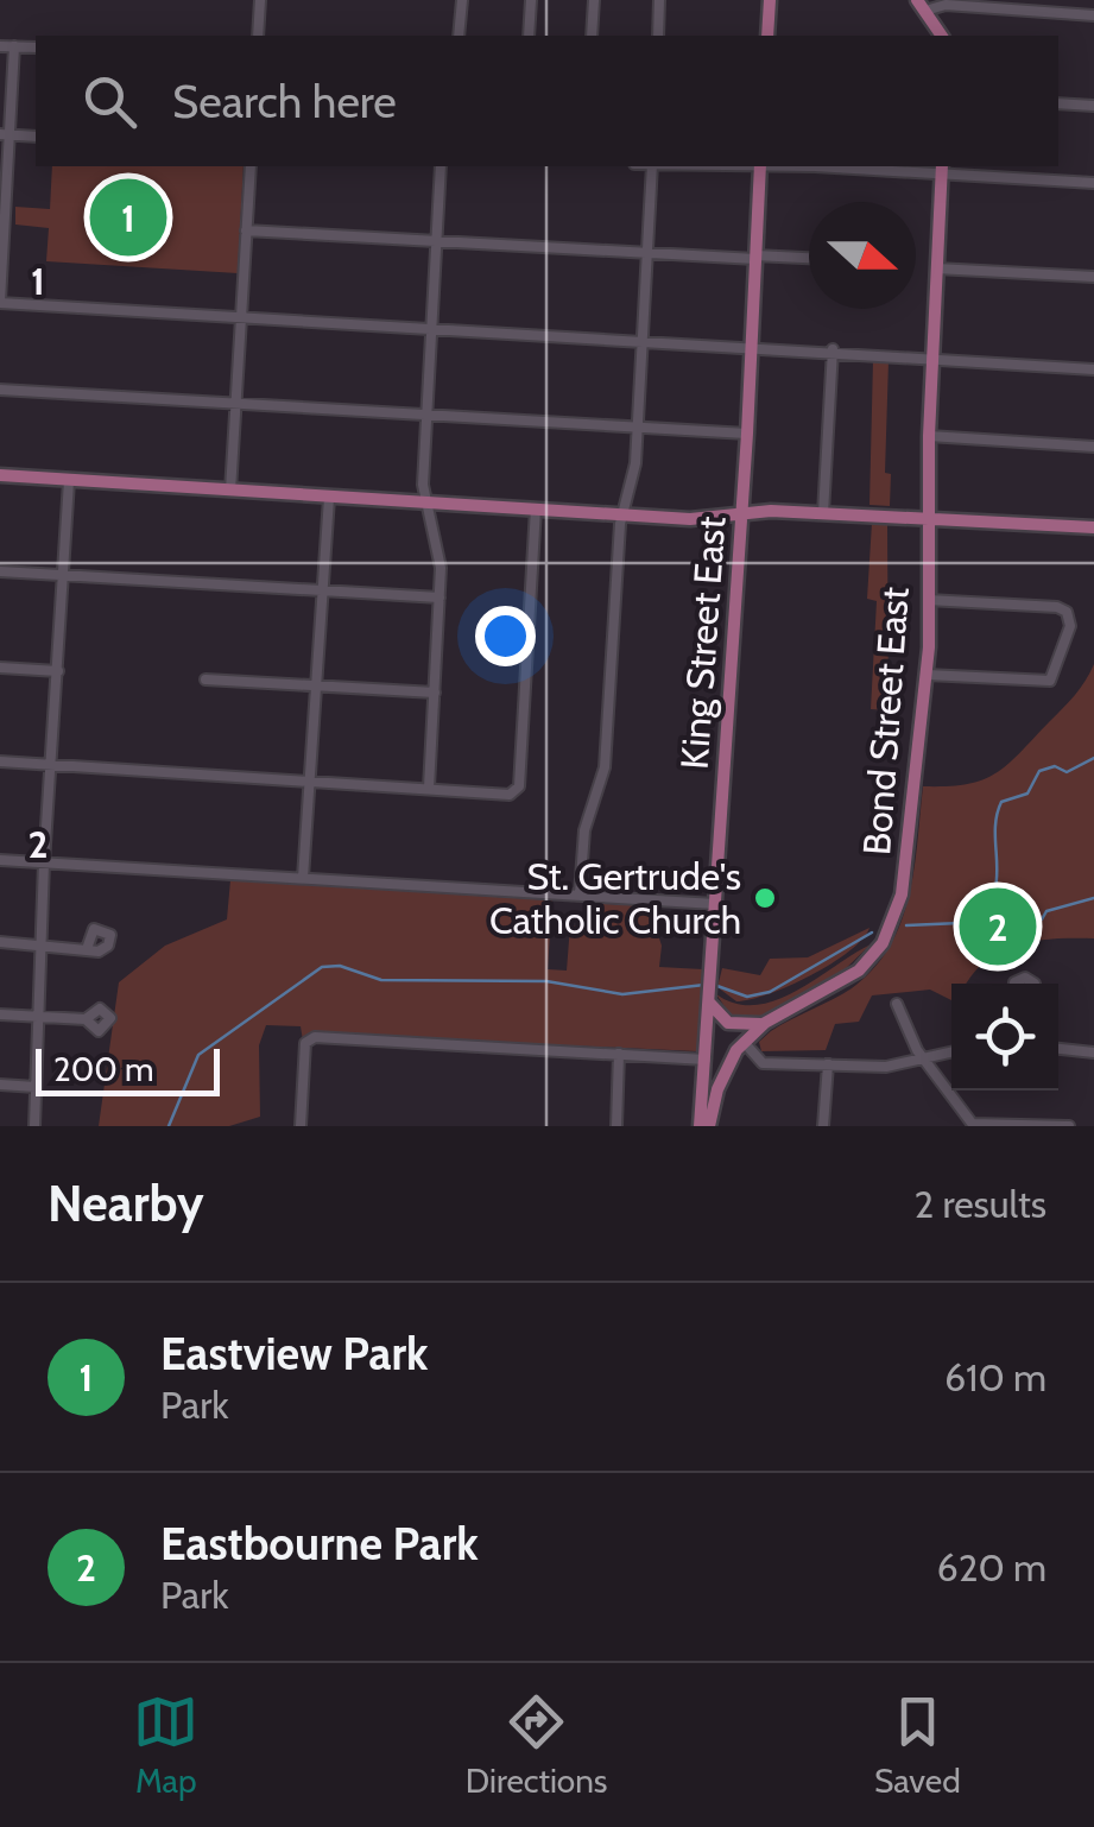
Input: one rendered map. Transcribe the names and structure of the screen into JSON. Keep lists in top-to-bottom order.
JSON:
{
  "streets": {
    "main road": ["King Street East", "Bond Street East"]
  },
  "places": ["St. Gertrude's Catholic Church"],
  "scale_bar": "200 m",
  "north": "right",
  "page": {
    "search": "Search here",
    "pins": ["1", "2"],
    "scale": "200 m",
    "heading": ["Nearby", "2 results"],
    "list": [
      {
        "mark": "1",
        "name": "Eastview Park",
        "note": "Park",
        "value": "610 m"
      },
      {
        "mark": "2",
        "name": "Eastbourne Park",
        "note": "Park",
        "value": "620 m"
      }
    ],
    "nav": ["Map", "Directions", "Saved"]
  },
  "grid": {
    "rows": ["1", "2"]
  }
}
